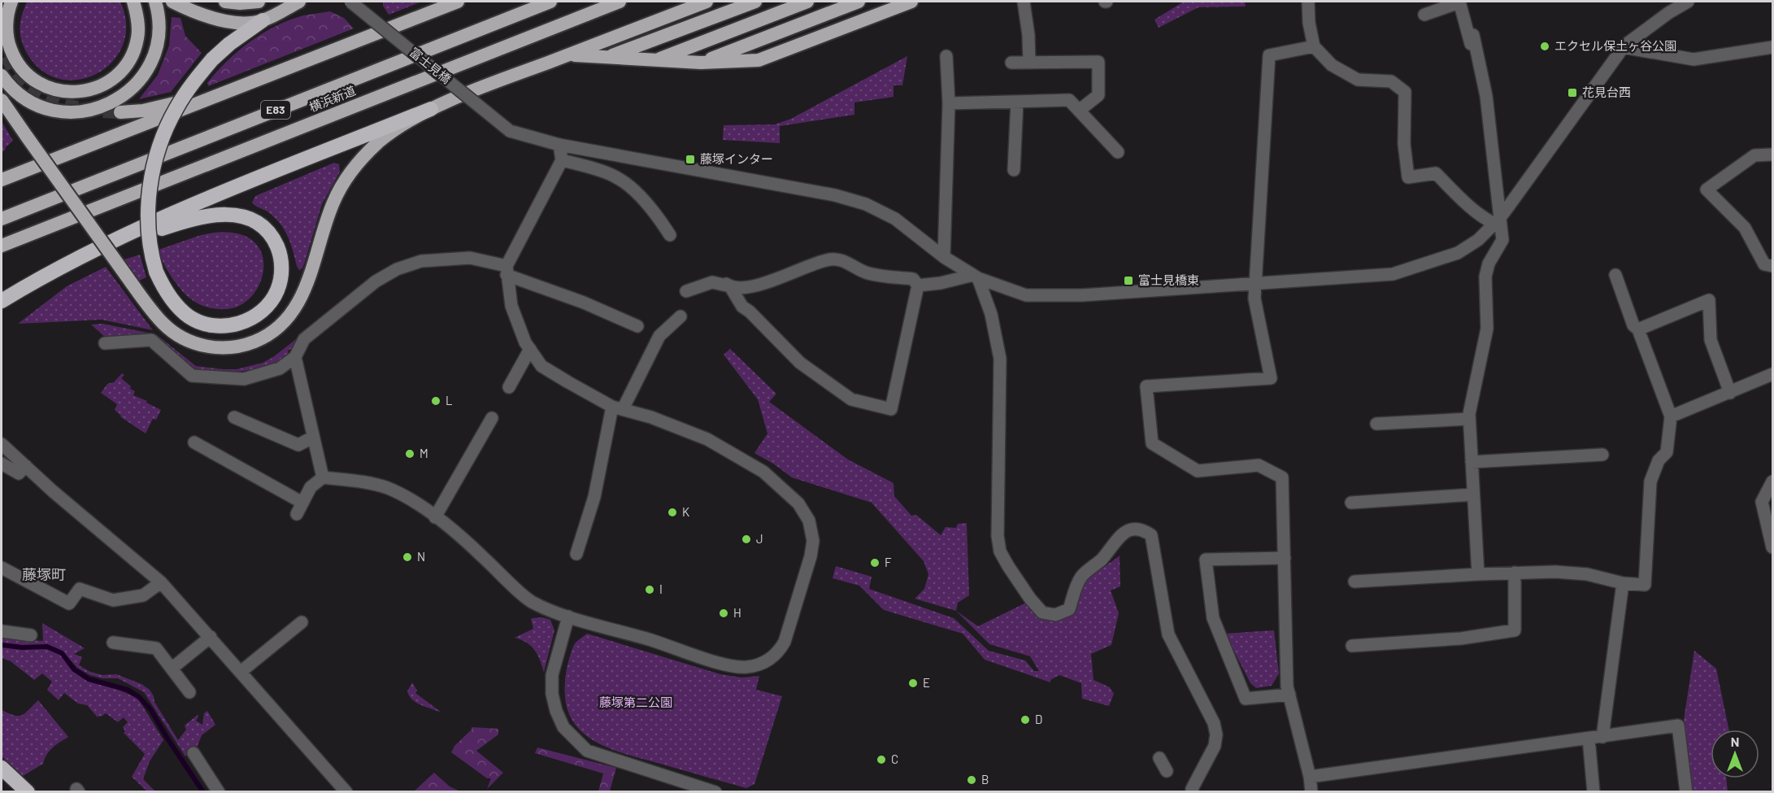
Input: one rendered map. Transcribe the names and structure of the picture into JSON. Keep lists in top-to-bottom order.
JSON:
{
  "streets": {
    "highway": ["横浜新道", "E83"],
    "street": ["富士見橋"]
  },
  "districts": ["藤塚町"],
  "parks": ["藤塚第二公園"],
  "places": {
    "other": [
      "エクセル保土ヶ谷公園",
      "L",
      "M",
      "K",
      "J",
      "N",
      "F",
      "I",
      "H",
      "E",
      "D",
      "C",
      "B"
    ],
    "transit": ["花見台西", "藤塚インター", "富士見橋東"]
  },
  "north": "top"
}
